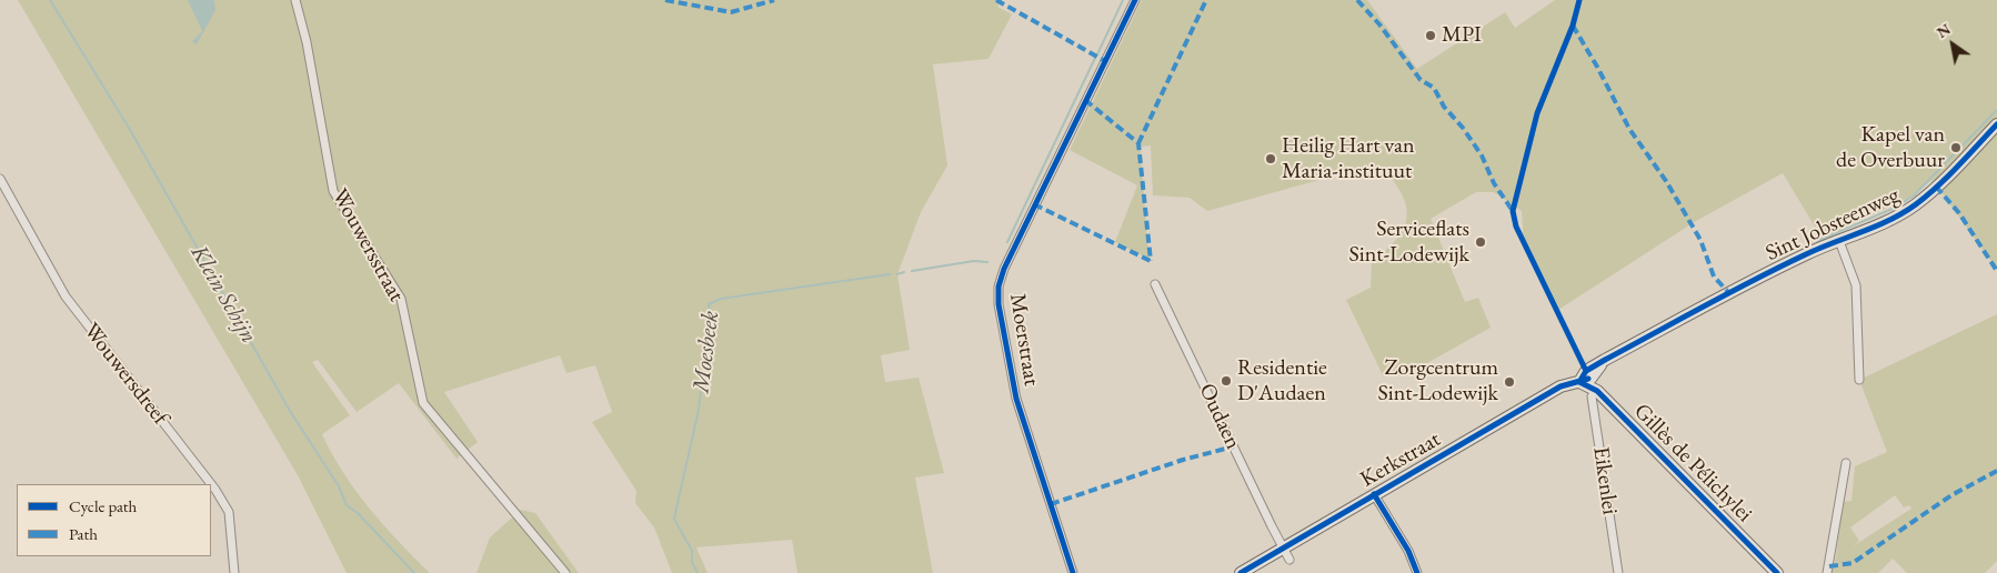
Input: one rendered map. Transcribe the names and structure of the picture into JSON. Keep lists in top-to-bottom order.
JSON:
{
  "streets": {
    "main road": ["Sint Jobsteenweg", "Kerkstraat", "Gillès de Pélichylei"],
    "street": [
      "Wouwersstraat",
      "Moerstraat",
      "Wouwersdreef",
      "Oudaen",
      "Eikenlei"
    ]
  },
  "crossings": [
    ["Sint Jobsteenweg", "Kerkstraat"],
    ["Sint Jobsteenweg", "Gillès de Pélichylei"],
    ["Oudaen", "Kerkstraat"],
    ["Kerkstraat", "Gillès de Pélichylei"],
    ["Gillès de Pélichylei", "Eikenlei"]
  ],
  "water": ["Klein Schijn", "Moesbeek"],
  "places": [
    "MPI",
    "Kapel van de Overbuur",
    "Heilig Hart van Maria-instituut",
    "Serviceflats Sint-Lodewijk",
    "Residentie D'Audaen",
    "Zorgcentrum Sint-Lodewijk"
  ],
  "legend": ["Cycle path", "Path"],
  "north": "top left"
}
